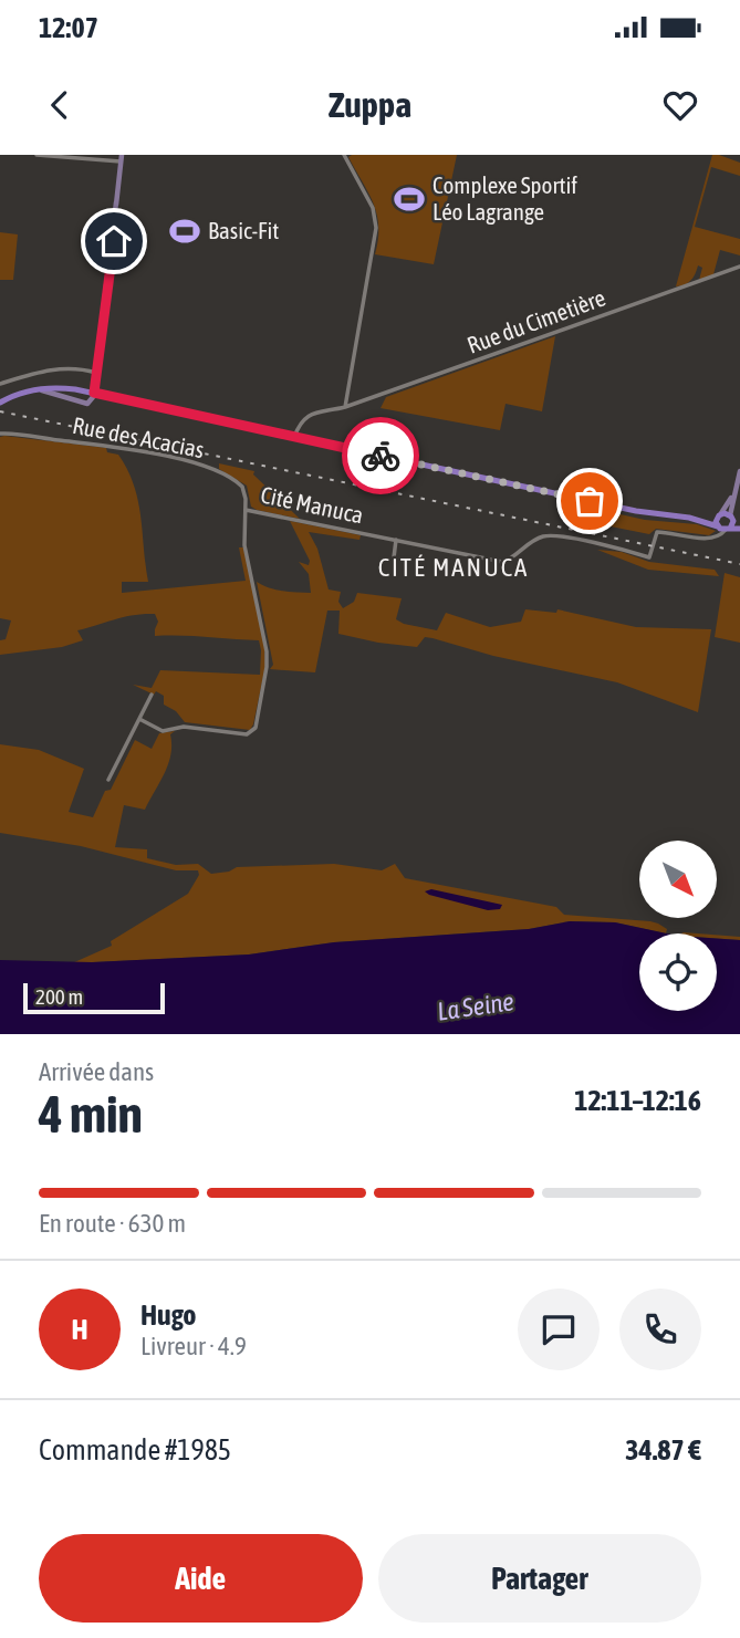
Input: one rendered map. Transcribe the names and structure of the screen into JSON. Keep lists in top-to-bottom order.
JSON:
{
  "streets": {
    "street": ["Rue du Cimetière", "Rue des Acacias", "Cité Manuca"]
  },
  "crossings": [
    ["Rue des Acacias", "Cité Manuca"]
  ],
  "districts": ["CITÉ MANUCA"],
  "water": ["La Seine"],
  "places": {
    "sports": ["Complexe Sportif Léo Lagrange", "Basic-Fit"]
  },
  "scale_bar": "200 m",
  "north": "bottom right",
  "page": {
    "status": "12:07",
    "header": "Zuppa",
    "scale": "200 m",
    "heading": ["4 min", "Arrivée dans", "12:11–12:16"],
    "panel": [
      "Hugo",
      "Livreur · 4.9",
      "Commande #1985",
      "34.87 €"
    ],
    "bar": "En route · 630 m",
    "round": "H",
    "buttons": ["Aide", "Partager"]
  }
}
